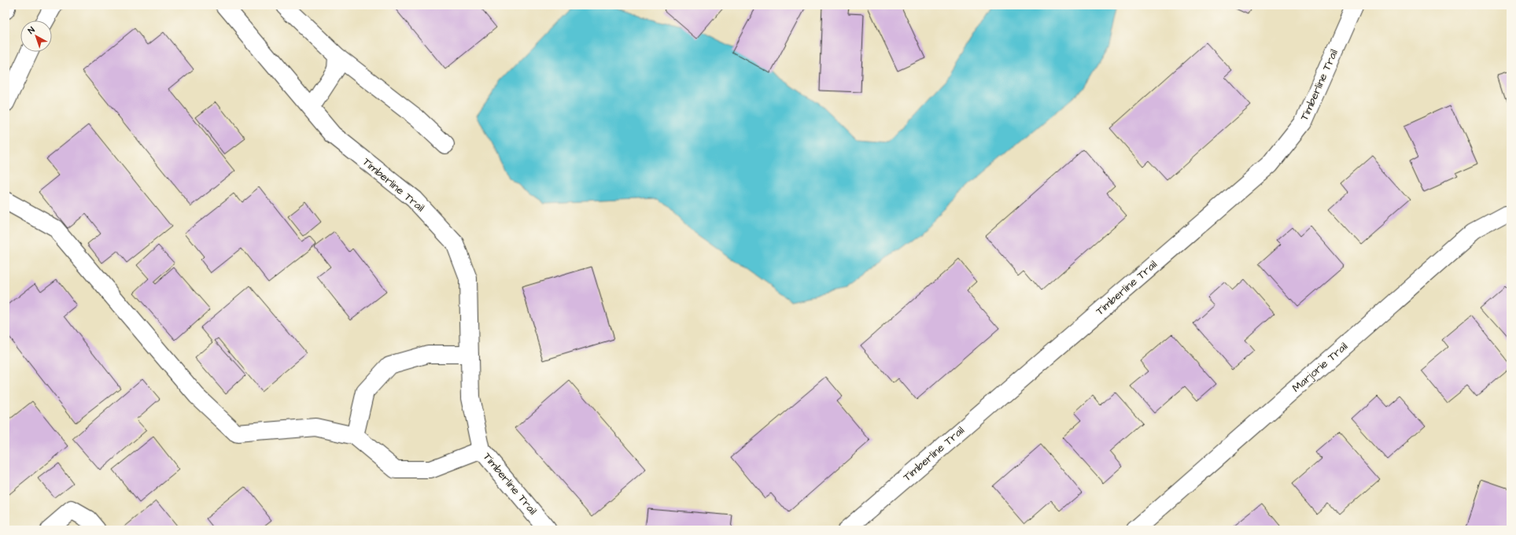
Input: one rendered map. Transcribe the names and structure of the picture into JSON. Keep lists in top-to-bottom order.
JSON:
{
  "streets": {
    "street": ["Timberline Trail", "Marjorie Trail"]
  },
  "north": "top left"
}
